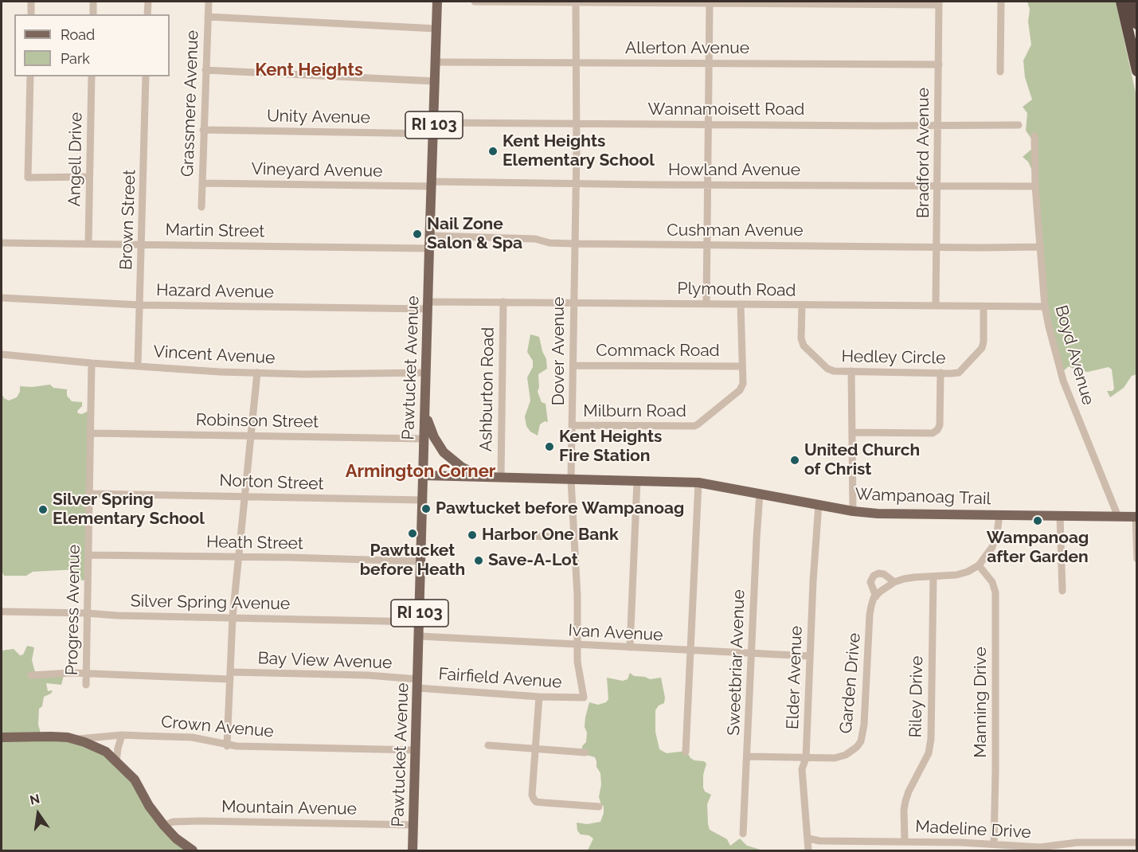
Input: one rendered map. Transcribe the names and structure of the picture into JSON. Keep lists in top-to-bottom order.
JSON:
{
  "streets": {
    "main road": ["RI 103", "Pawtucket Avenue", "Wampanoag Trail"],
    "street": [
      "Allerton Avenue",
      "Grassmere Avenue",
      "Wannamoisett Road",
      "Unity Avenue",
      "Bradford Avenue",
      "Angell Drive",
      "Vineyard Avenue",
      "Howland Avenue",
      "Brown Street",
      "Martin Street",
      "Cushman Avenue",
      "Plymouth Road",
      "Hazard Avenue",
      "Dover Avenue",
      "Commack Road",
      "Vincent Avenue",
      "Boyd Avenue",
      "Hedley Circle",
      "Ashburton Road",
      "Milburn Road",
      "Robinson Street",
      "Norton Street",
      "Heath Street",
      "Silver Spring Avenue",
      "Progress Avenue",
      "Ivan Avenue",
      "Bay View Avenue",
      "Sweetbriar Avenue",
      "Elder Avenue",
      "Fairfield Avenue",
      "Garden Drive",
      "Riley Drive",
      "Manning Drive",
      "Crown Avenue",
      "Mountain Avenue",
      "Madeline Drive"
    ]
  },
  "crossings": [
    ["Allerton Avenue", "Bradford Avenue"],
    ["Allerton Avenue", "Dover Avenue"],
    ["Allerton Avenue", "Pawtucket Avenue"],
    ["Grassmere Avenue", "Unity Avenue"],
    ["Grassmere Avenue", "Vineyard Avenue"],
    ["Wannamoisett Road", "Bradford Avenue"],
    ["Wannamoisett Road", "Dover Avenue"],
    ["Wannamoisett Road", "Pawtucket Avenue"],
    ["Unity Avenue", "Pawtucket Avenue"],
    ["Bradford Avenue", "Howland Avenue"],
    ["Bradford Avenue", "Cushman Avenue"],
    ["Bradford Avenue", "Plymouth Road"],
    ["Angell Drive", "Martin Street"],
    ["Vineyard Avenue", "Howland Avenue"],
    ["Vineyard Avenue", "Pawtucket Avenue"],
    ["Howland Avenue", "Dover Avenue"],
    ["Howland Avenue", "Boyd Avenue"],
    ["Howland Avenue", "Pawtucket Avenue"],
    ["Brown Street", "Martin Street"],
    ["Brown Street", "Hazard Avenue"],
    ["Brown Street", "Vincent Avenue"],
    ["Martin Street", "Pawtucket Avenue"],
    ["Cushman Avenue", "Dover Avenue"],
    ["Cushman Avenue", "Boyd Avenue"],
    ["Cushman Avenue", "Pawtucket Avenue"],
    ["Plymouth Road", "Hazard Avenue"],
    ["Plymouth Road", "Dover Avenue"],
    ["Plymouth Road", "Boyd Avenue"],
    ["Plymouth Road", "Hedley Circle"],
    ["Plymouth Road", "Pawtucket Avenue"],
    ["Plymouth Road", "Ashburton Road"],
    ["Plymouth Road", "Milburn Road"],
    ["Hazard Avenue", "Pawtucket Avenue"],
    ["Dover Avenue", "Commack Road"],
    ["Dover Avenue", "Milburn Road"],
    ["Dover Avenue", "Wampanoag Trail"],
    ["Dover Avenue", "Ivan Avenue"],
    ["Dover Avenue", "Fairfield Avenue"],
    ["Commack Road", "Milburn Road"],
    ["Vincent Avenue", "Pawtucket Avenue"],
    ["Vincent Avenue", "Progress Avenue"],
    ["Boyd Avenue", "Wampanoag Trail"],
    ["Pawtucket Avenue", "Robinson Street"],
    ["Pawtucket Avenue", "Norton Street"],
    ["Pawtucket Avenue", "Wampanoag Trail"],
    ["Pawtucket Avenue", "Heath Street"],
    ["Pawtucket Avenue", "Silver Spring Avenue"],
    ["Pawtucket Avenue", "Ivan Avenue"],
    ["Pawtucket Avenue", "Bay View Avenue"],
    ["Pawtucket Avenue", "Fairfield Avenue"],
    ["Pawtucket Avenue", "Crown Avenue"],
    ["Pawtucket Avenue", "Mountain Avenue"],
    ["Ashburton Road", "Wampanoag Trail"],
    ["Robinson Street", "Progress Avenue"],
    ["Norton Street", "Progress Avenue"],
    ["Wampanoag Trail", "Sweetbriar Avenue"],
    ["Wampanoag Trail", "Elder Avenue"],
    ["Heath Street", "Progress Avenue"],
    ["Silver Spring Avenue", "Progress Avenue"],
    ["Progress Avenue", "Bay View Avenue"],
    ["Ivan Avenue", "Sweetbriar Avenue"],
    ["Ivan Avenue", "Elder Avenue"],
    ["Bay View Avenue", "Fairfield Avenue"],
    ["Sweetbriar Avenue", "Garden Drive"],
    ["Elder Avenue", "Garden Drive"],
    ["Elder Avenue", "Madeline Drive"],
    ["Riley Drive", "Madeline Drive"],
    ["Manning Drive", "Madeline Drive"]
  ],
  "districts": ["Kent Heights", "Armington Corner"],
  "places": [
    "Kent Heights Elementary School",
    "Nail Zone Salon & Spa",
    "Kent Heights Fire Station",
    "United Church of Christ",
    "Pawtucket before Wampanoag",
    "Silver Spring Elementary School",
    "Wampanoag after Garden",
    "Pawtucket before Heath",
    "Harbor One Bank",
    "Save-A-Lot"
  ],
  "legend": ["Road", "Park"],
  "north": "top"
}
